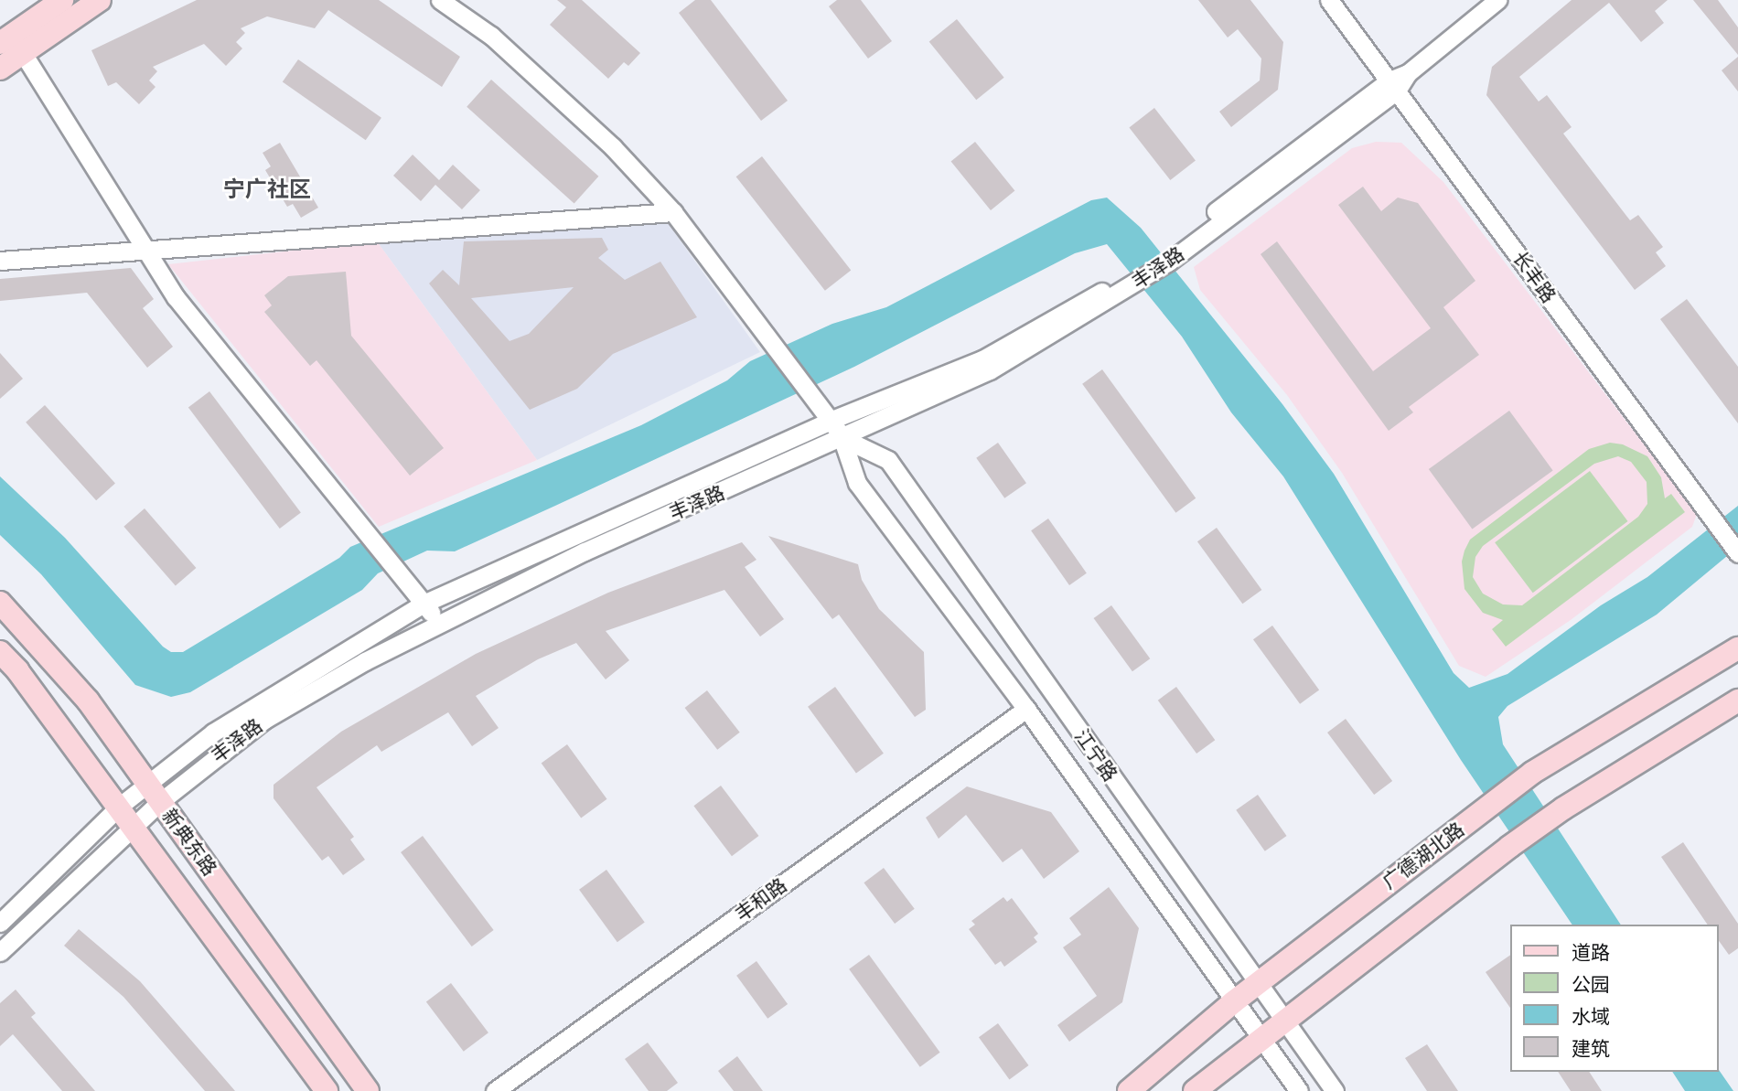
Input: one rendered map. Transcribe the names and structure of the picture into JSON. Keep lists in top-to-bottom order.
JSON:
{
  "streets": {
    "main road": ["新典东路", "广德湖北路"],
    "street": [
      "丰泽路",
      "长丰路",
      "江宁路",
      "丰和路"
    ]
  },
  "crossings": [
    ["丰泽路", "长丰路"],
    ["丰泽路", "江宁路"],
    ["丰泽路", "新典东路"],
    ["江宁路", "广德湖北路"],
    ["江宁路", "丰和路"]
  ],
  "districts": ["宁广社区"],
  "legend": [
    "道路",
    "公园",
    "水域",
    "建筑"
  ]
}
